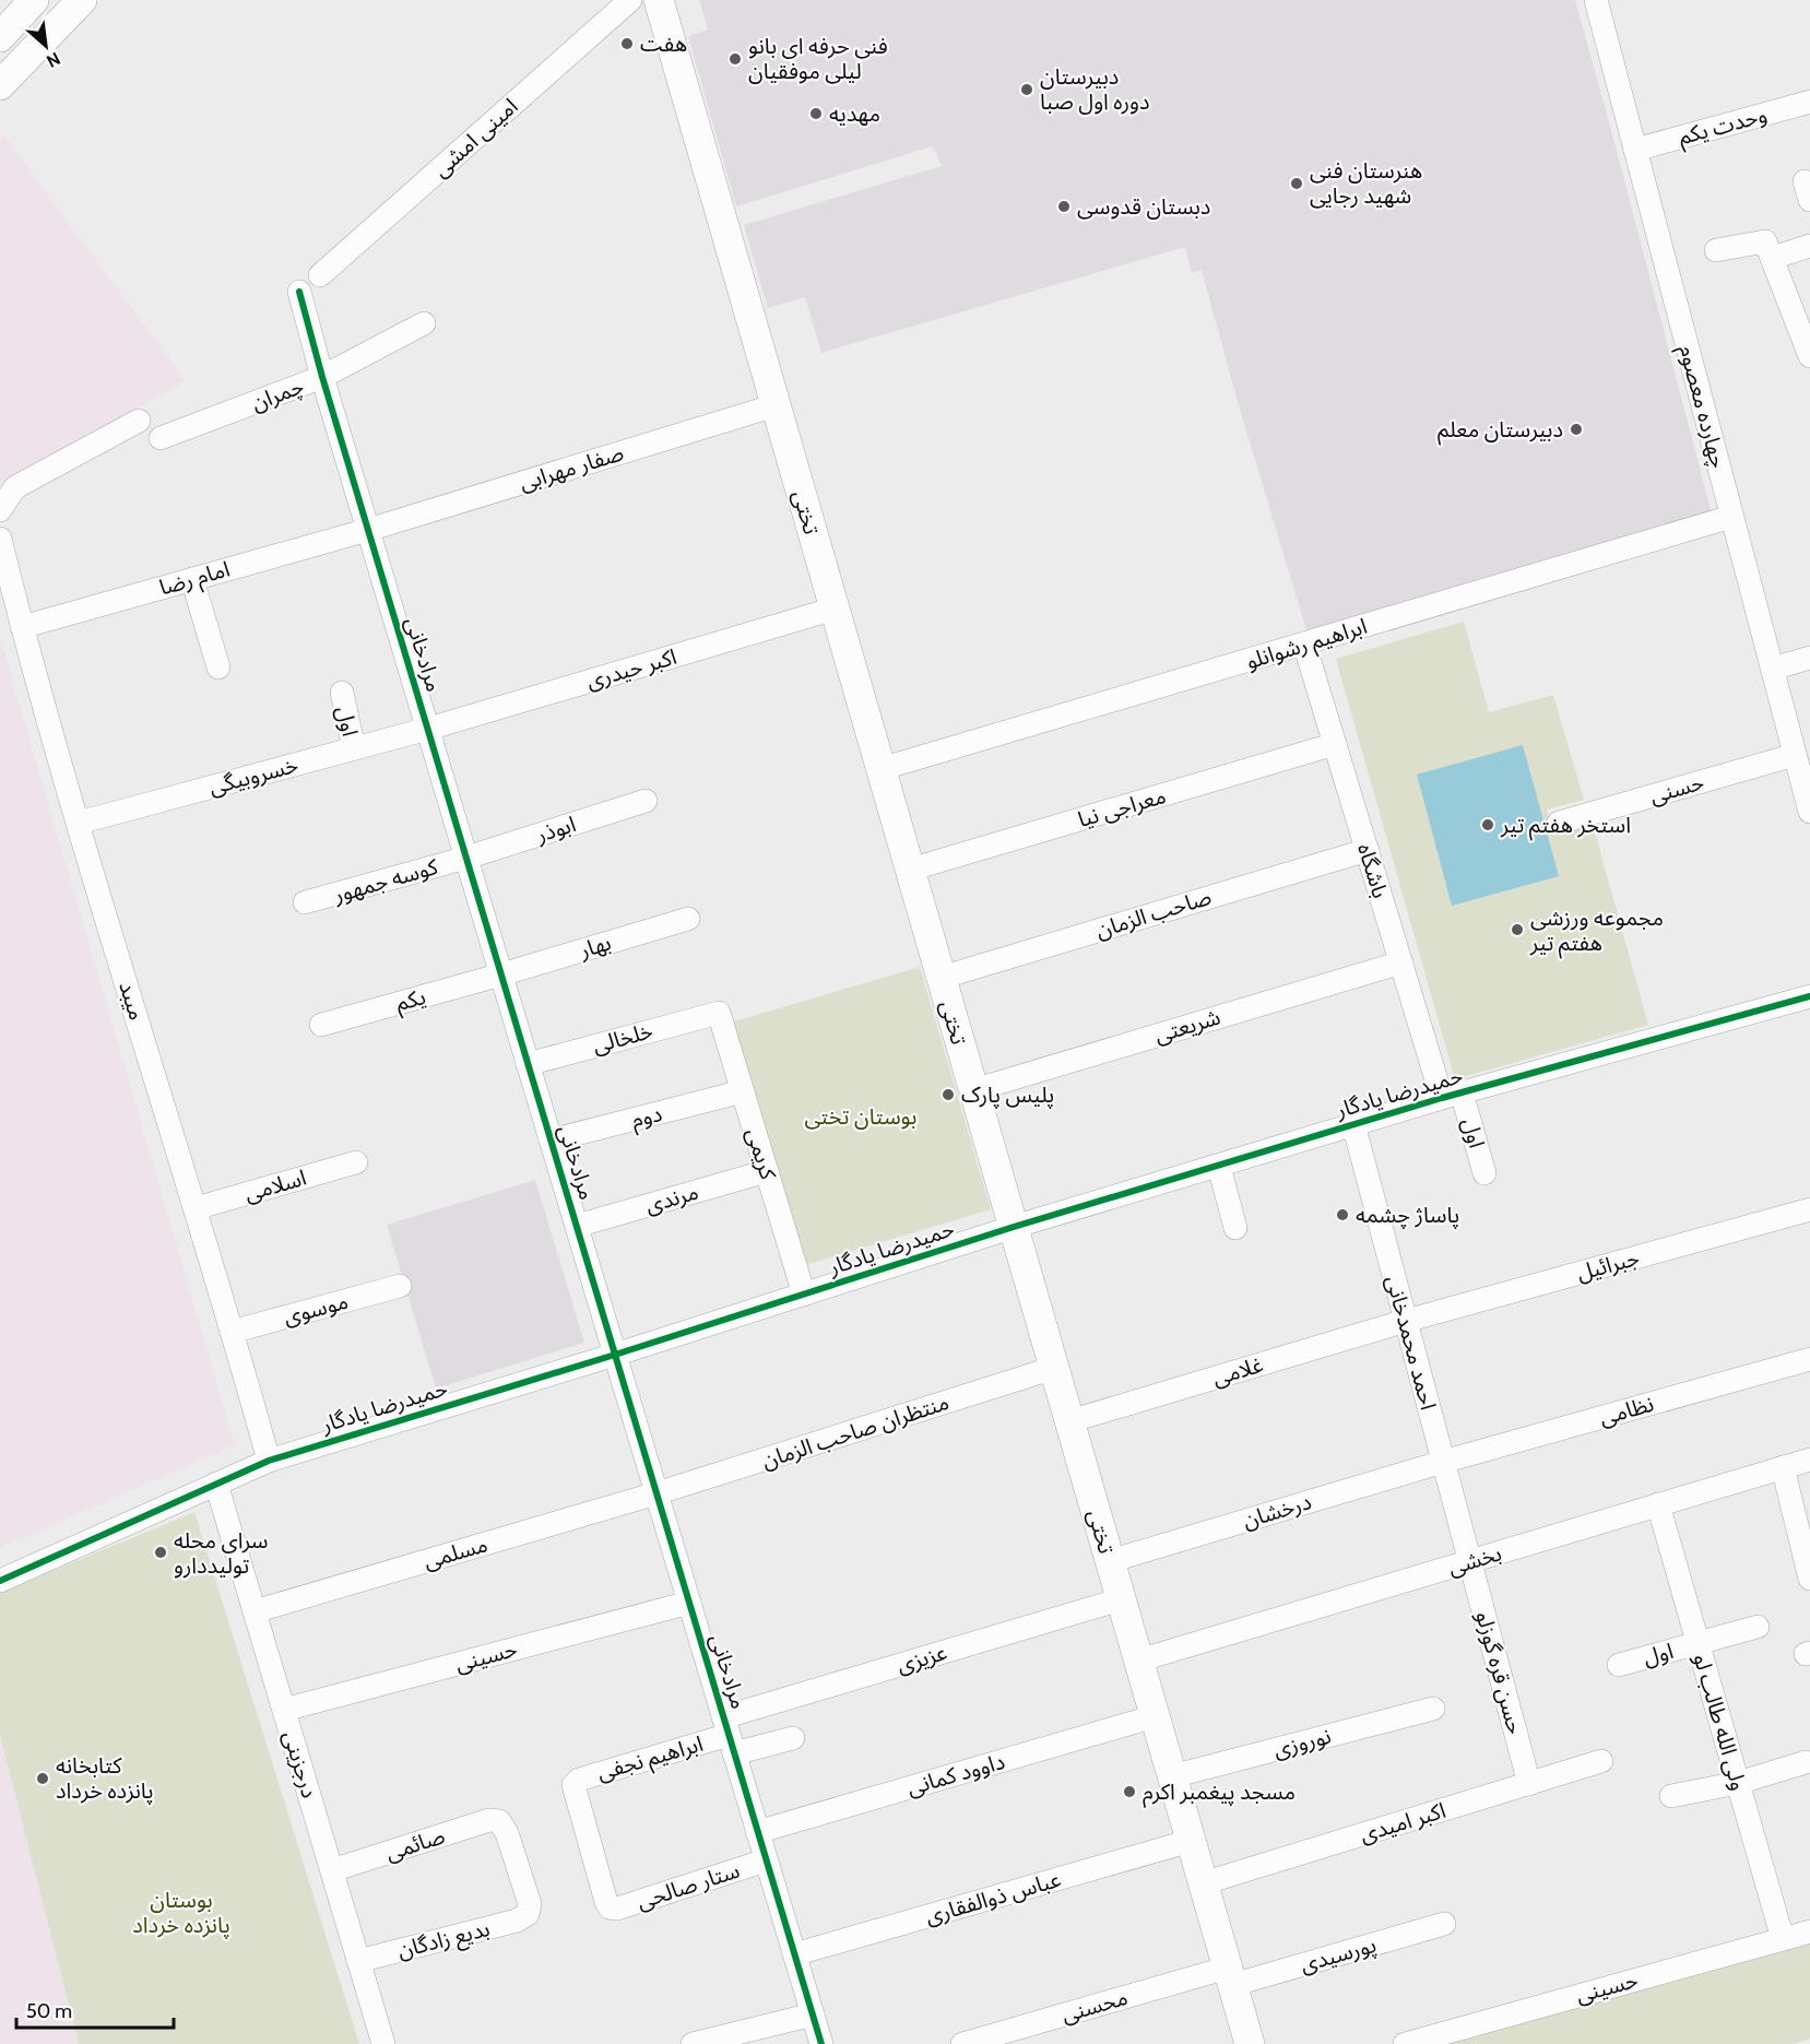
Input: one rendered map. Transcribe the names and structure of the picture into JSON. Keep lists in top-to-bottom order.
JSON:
{
  "streets": {
    "main road": ["تختی"],
    "street": [
      "وحدت یکم",
      "امینی امشی",
      "چمران",
      "چهارده معصوم",
      "صفار مهرابی",
      "امام رضا",
      "ابراهیم رشوانلو",
      "مرادخانی",
      "اکبر حیدری",
      "اول",
      "خسروبیگی",
      "حسنی",
      "معراجی نیا",
      "ابوذر",
      "باشگاه",
      "کوسه جمهور",
      "صاحب الزمان",
      "بهار",
      "یکم",
      "میبد",
      "شریعتی",
      "خلخالی",
      "حمیدرضا یادگار",
      "دوم",
      "کریمی",
      "اسلامی",
      "مرندی",
      "جبرائیل",
      "موسوی",
      "احمد محمدخانی",
      "غلامی",
      "نظامی",
      "منتظران صاحب الزمان",
      "درخشان",
      "مسلمی",
      "بخشی",
      "حسینی",
      "عزیزی",
      "حسن قره گوزلو",
      "ولی الله طالب لو",
      "نوروزی",
      "ابراهیم نجفی",
      "درجزینی",
      "داوود کمانی",
      "اکبر امیدی",
      "صائمی",
      "ستار صالحی",
      "عباس ذوالفقاری",
      "بدیع زادگان",
      "پورسیدی",
      "محسنی"
    ]
  },
  "crossings": [
    ["وحدت یکم", "چهارده معصوم"],
    ["چمران", "مرادخانی"],
    ["چهارده معصوم", "ابراهیم رشوانلو"],
    ["چهارده معصوم", "حسنی"],
    ["صفار مهرابی", "تختی"],
    ["صفار مهرابی", "امام رضا"],
    ["صفار مهرابی", "مرادخانی"],
    ["تختی", "ابراهیم رشوانلو"],
    ["تختی", "اکبر حیدری"],
    ["تختی", "معراجی نیا"],
    ["تختی", "صاحب الزمان"],
    ["تختی", "شریعتی"],
    ["تختی", "حمیدرضا یادگار"],
    ["تختی", "غلامی"],
    ["تختی", "منتظران صاحب الزمان"],
    ["تختی", "درخشان"],
    ["تختی", "بخشی"],
    ["تختی", "عزیزی"],
    ["تختی", "نوروزی"],
    ["تختی", "داوود کمانی"],
    ["تختی", "اکبر امیدی"],
    ["تختی", "عباس ذوالفقاری"],
    ["تختی", "پورسیدی"],
    ["تختی", "محسنی"],
    ["امام رضا", "مرادخانی"],
    ["امام رضا", "میبد"],
    ["ابراهیم رشوانلو", "باشگاه"],
    ["مرادخانی", "اکبر حیدری"],
    ["مرادخانی", "خسروبیگی"],
    ["مرادخانی", "ابوذر"],
    ["مرادخانی", "کوسه جمهور"],
    ["مرادخانی", "بهار"],
    ["مرادخانی", "یکم"],
    ["مرادخانی", "خلخالی"],
    ["مرادخانی", "حمیدرضا یادگار"],
    ["مرادخانی", "دوم"],
    ["مرادخانی", "مرندی"],
    ["مرادخانی", "منتظران صاحب الزمان"],
    ["مرادخانی", "مسلمی"],
    ["مرادخانی", "حسینی"],
    ["مرادخانی", "عزیزی"],
    ["مرادخانی", "ابراهیم نجفی"],
    ["مرادخانی", "داوود کمانی"],
    ["مرادخانی", "ستار صالحی"],
    ["مرادخانی", "عباس ذوالفقاری"],
    ["اکبر حیدری", "خسروبیگی"],
    ["اول", "خسروبیگی"],
    ["اول", "باشگاه"],
    ["اول", "حمیدرضا یادگار"],
    ["اول", "ولی الله طالب لو"],
    ["خسروبیگی", "میبد"],
    ["معراجی نیا", "باشگاه"],
    ["ابوذر", "کوسه جمهور"],
    ["باشگاه", "صاحب الزمان"],
    ["باشگاه", "شریعتی"],
    ["باشگاه", "حمیدرضا یادگار"],
    ["بهار", "یکم"],
    ["میبد", "حمیدرضا یادگار"],
    ["میبد", "اسلامی"],
    ["میبد", "موسوی"],
    ["خلخالی", "کریمی"],
    ["حمیدرضا یادگار", "کریمی"],
    ["حمیدرضا یادگار", "احمد محمدخانی"],
    ["حمیدرضا یادگار", "درجزینی"],
    ["دوم", "کریمی"],
    ["کریمی", "مرندی"],
    ["جبرائیل", "احمد محمدخانی"],
    ["جبرائیل", "غلامی"],
    ["احمد محمدخانی", "غلامی"],
    ["احمد محمدخانی", "نظامی"],
    ["احمد محمدخانی", "درخشان"],
    ["احمد محمدخانی", "بخشی"],
    ["احمد محمدخانی", "حسن قره گوزلو"],
    ["نظامی", "درخشان"],
    ["منتظران صاحب الزمان", "مسلمی"],
    ["مسلمی", "درجزینی"],
    ["بخشی", "حسن قره گوزلو"],
    ["بخشی", "ولی الله طالب لو"],
    ["حسینی", "ولی الله طالب لو"],
    ["حسینی", "درجزینی"],
    ["عزیزی", "ابراهیم نجفی"],
    ["حسن قره گوزلو", "اکبر امیدی"],
    ["ابراهیم نجفی", "ستار صالحی"],
    ["درجزینی", "صائمی"],
    ["درجزینی", "بدیع زادگان"],
    ["صائمی", "بدیع زادگان"],
    ["پورسیدی", "محسنی"]
  ],
  "parks": ["بوستان تختی", "بوستان پانزده خرداد"],
  "places": [
    "هفت",
    "فنی حرفه ای بانو لیلی موفقیان",
    "دبیرستان دوره اول صبا",
    "مهدیه",
    "هنرستان فنی شهید رجایی",
    "دبستان قدوسی",
    "دبیرستان معلم",
    "استخر هفتم تیر",
    "مجموعه ورزشی هفتم تیر",
    "پلیس پارک",
    "پاساژ چشمه",
    "سرای محله تولیددارو",
    "کتابخانه پانزده خرداد",
    "مسجد پیغمبر اکرم"
  ],
  "scale_bar": "50 m",
  "north": "bottom right"
}
